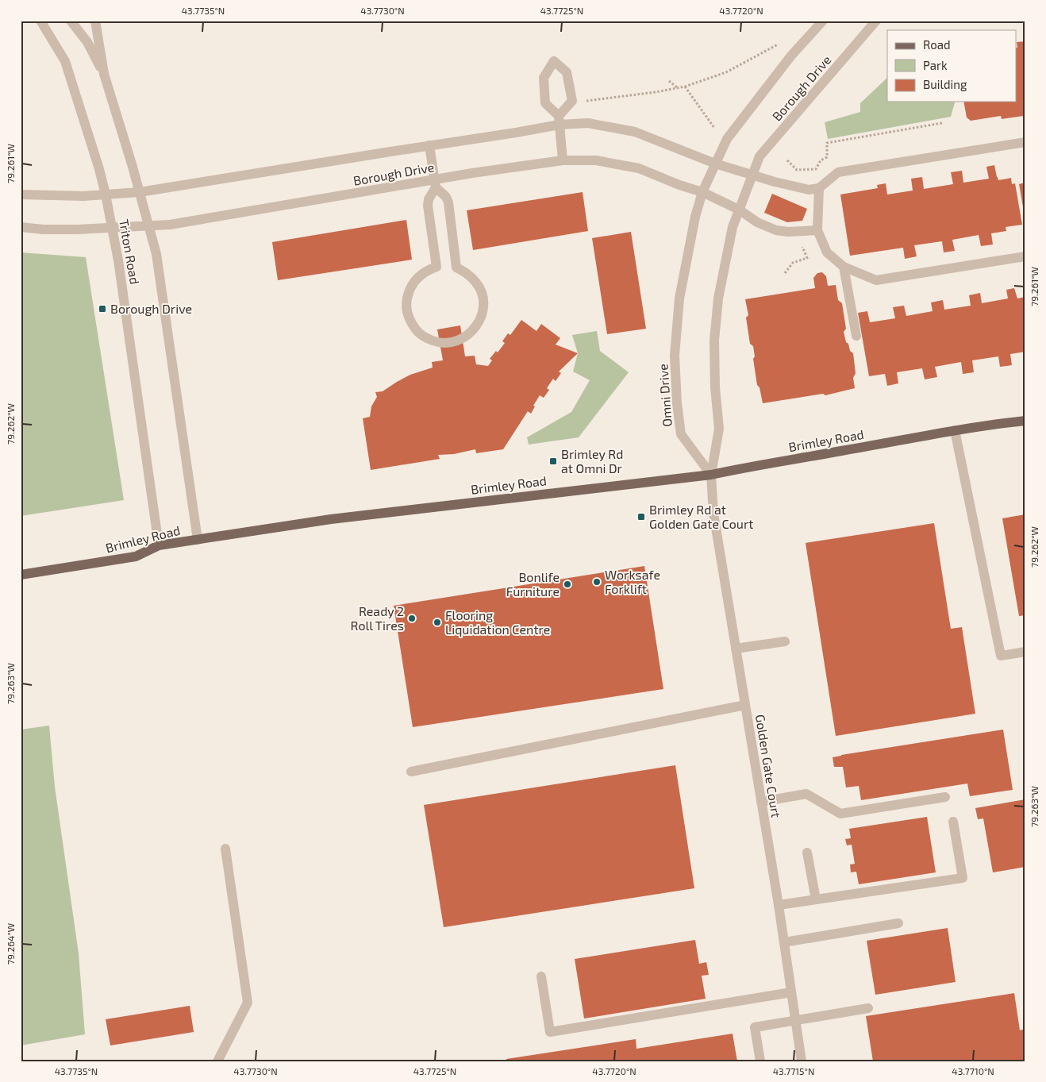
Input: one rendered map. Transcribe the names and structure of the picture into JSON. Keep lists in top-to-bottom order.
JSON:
{
  "streets": {
    "main road": ["Brimley Road"],
    "street": [
      "Borough Drive",
      "Triton Road",
      "Omni Drive",
      "Golden Gate Court"
    ]
  },
  "crossings": [
    ["Borough Drive", "Triton Road"],
    ["Borough Drive", "Omni Drive"],
    ["Triton Road", "Brimley Road"],
    ["Omni Drive", "Brimley Road"],
    ["Omni Drive", "Golden Gate Court"],
    ["Brimley Road", "Golden Gate Court"]
  ],
  "places": {
    "transit": ["Borough Drive", "Brimley Rd at Omni Dr", "Brimley Rd at Golden Gate Court"],
    "other": [
      "Worksafe Forklift",
      "Bonlife Furniture",
      "Ready 2 Roll Tires",
      "Flooring Liquidation Centre"
    ]
  },
  "legend": ["Road", "Park", "Building"],
  "coordinates": [
    "43.7735°N",
    "43.7730°N",
    "43.7725°N",
    "43.7720°N",
    "79.261°W",
    "79.262°W",
    "79.263°W",
    "79.264°W",
    "43.7715°N",
    "43.7710°N"
  ]
}
